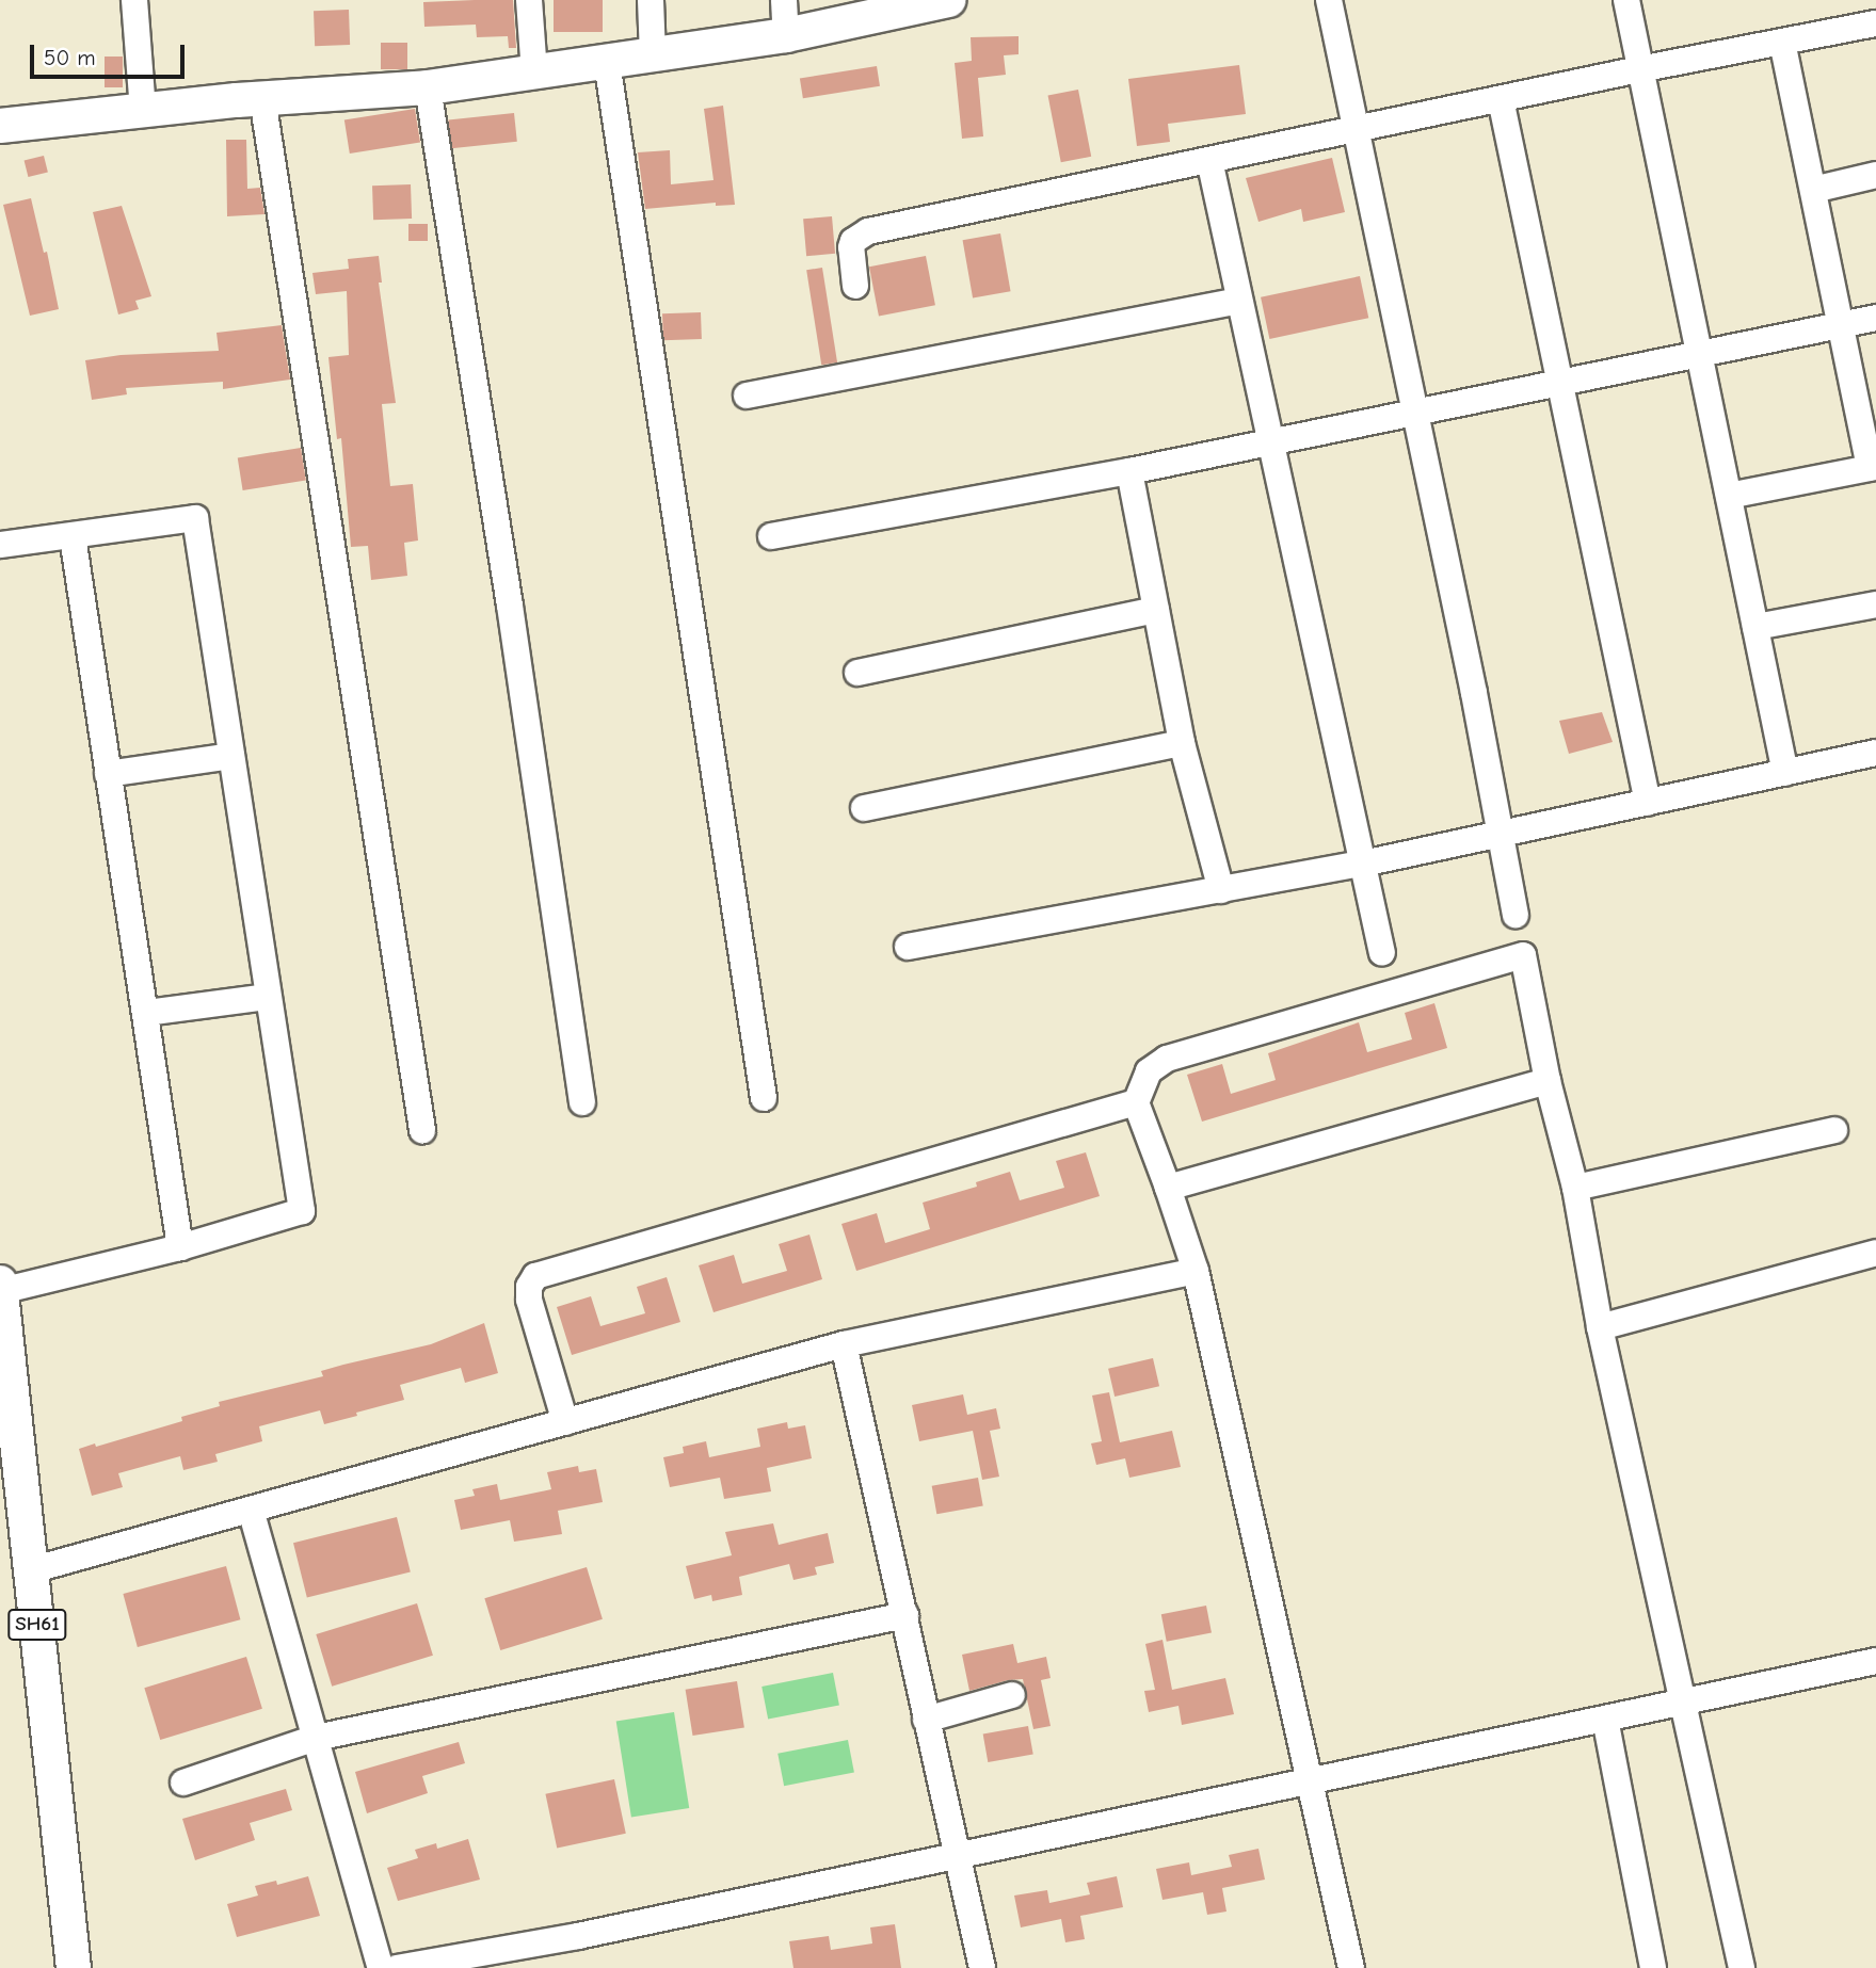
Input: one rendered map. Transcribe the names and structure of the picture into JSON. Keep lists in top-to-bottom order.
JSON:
{
  "streets": {
    "main road": ["SH61"]
  },
  "scale_bar": "50 m"
}
